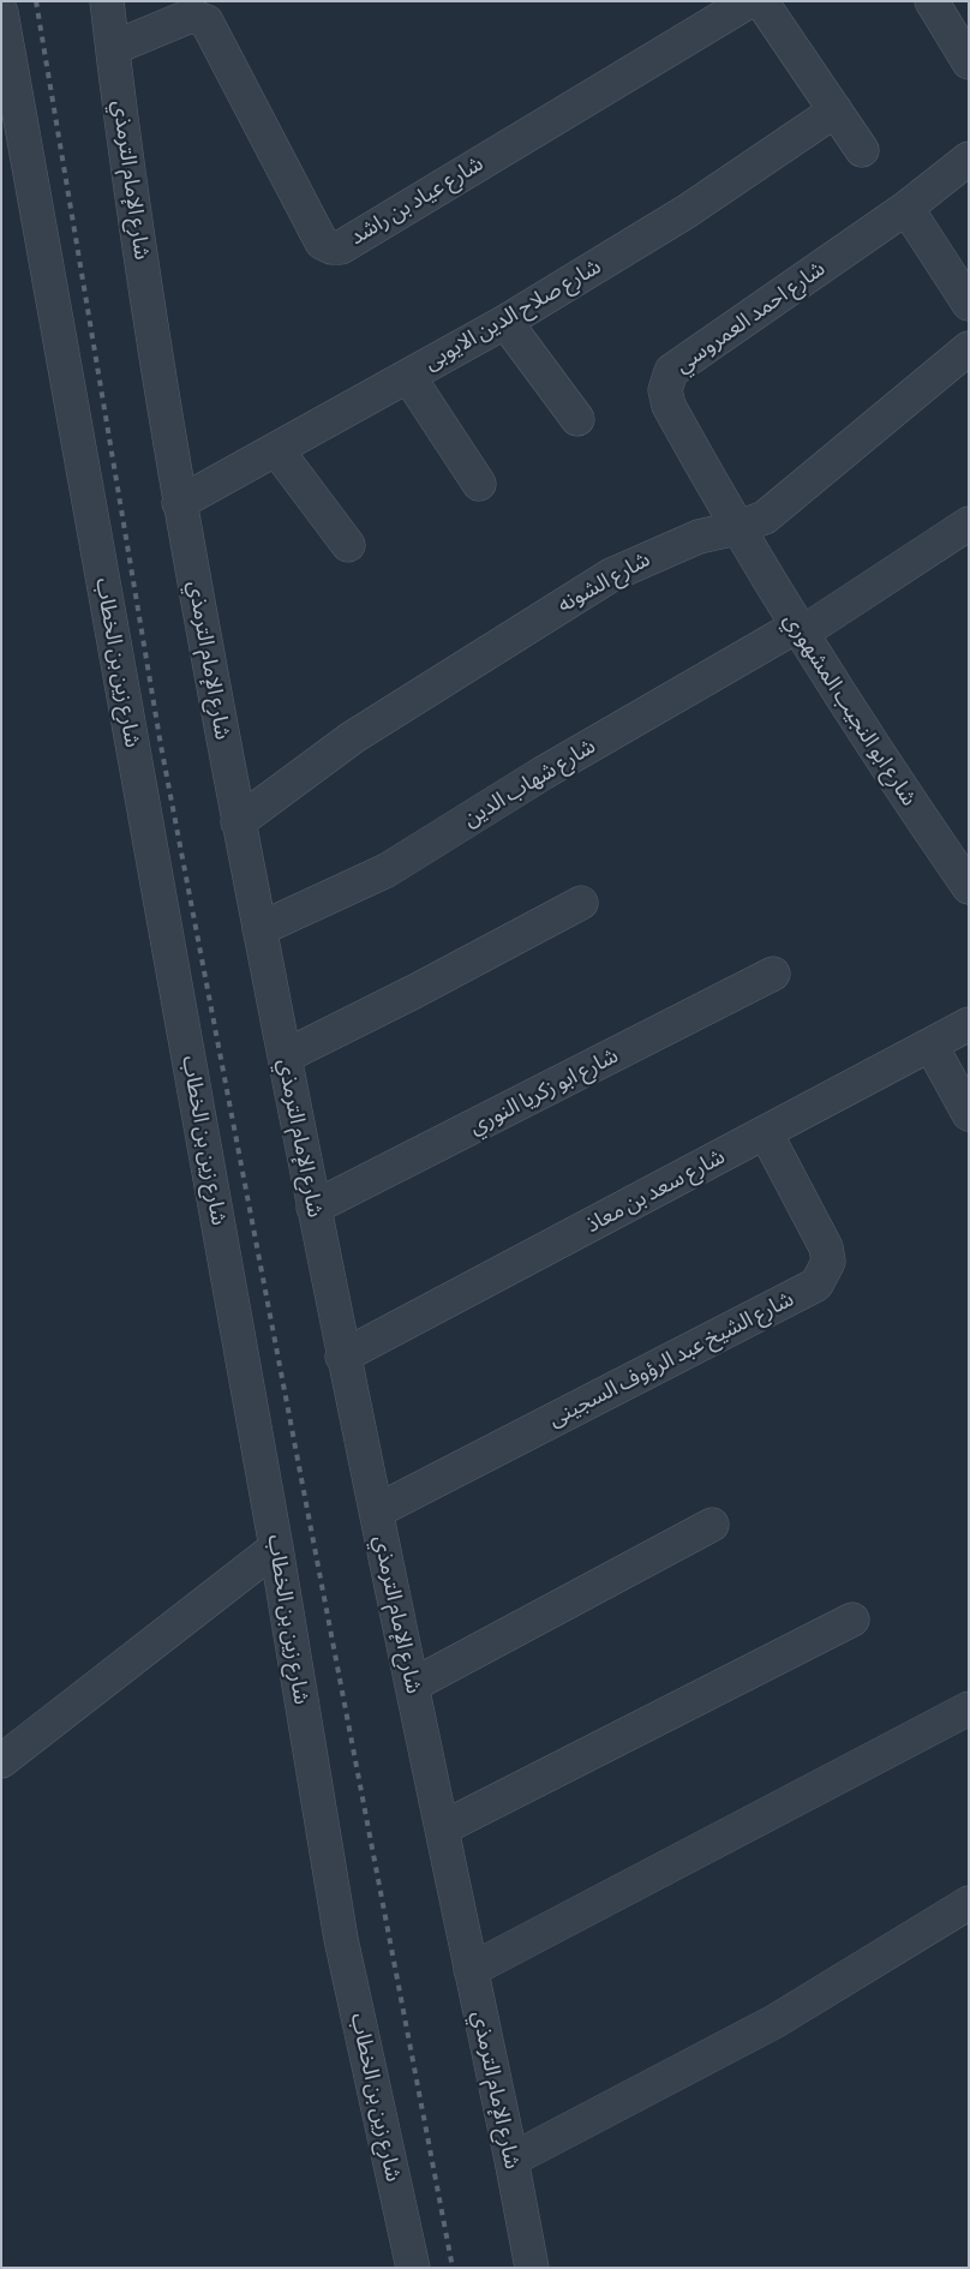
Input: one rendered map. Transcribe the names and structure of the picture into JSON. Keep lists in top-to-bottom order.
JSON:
{
  "streets": {
    "street": [
      "شارع الإمام الترمذي",
      "شارع عياد بن راشد",
      "شارع صلاح الدين الايوبى",
      "شارع احمد العمروسي",
      "شارع الشونه",
      "شارع زين بن الخطاب",
      "شارع ابو النجيب المشهوري",
      "شارع شهاب الدين",
      "شارع ابو زكريا النوري",
      "شارع سعد بن معاذ",
      "شارع الشيخ عبد الرؤوف السجينى"
    ]
  },
  "crossings": [
    ["شارع الإمام الترمذي", "شارع عياد بن راشد"],
    ["شارع الإمام الترمذي", "شارع صلاح الدين الايوبى"],
    ["شارع الإمام الترمذي", "شارع الشونه"],
    ["شارع الإمام الترمذي", "شارع شهاب الدين"],
    ["شارع الإمام الترمذي", "شارع ابو زكريا النوري"],
    ["شارع الإمام الترمذي", "شارع سعد بن معاذ"],
    ["شارع الإمام الترمذي", "شارع الشيخ عبد الرؤوف السجينى"],
    ["شارع احمد العمروسي", "شارع الشونه"],
    ["شارع احمد العمروسي", "شارع ابو النجيب المشهوري"],
    ["شارع الشونه", "شارع ابو النجيب المشهوري"],
    ["شارع ابو النجيب المشهوري", "شارع شهاب الدين"],
    ["شارع سعد بن معاذ", "شارع الشيخ عبد الرؤوف السجينى"]
  ]
}
